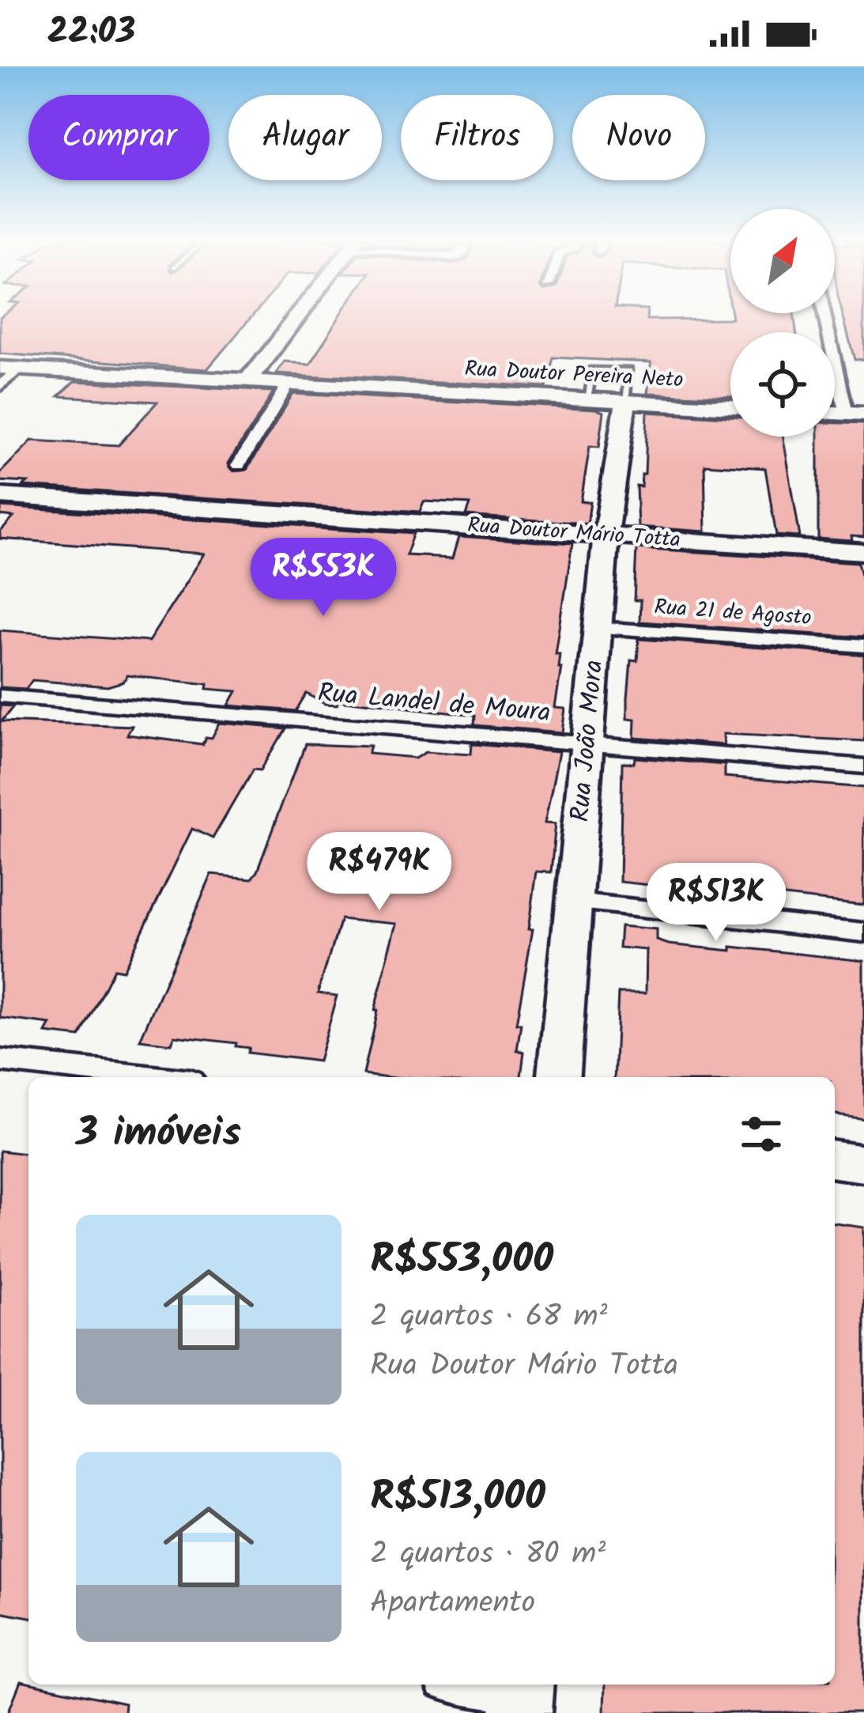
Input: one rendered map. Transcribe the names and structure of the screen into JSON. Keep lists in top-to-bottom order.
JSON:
{
  "streets": {
    "street": [
      "Rua Doutor Pereira Neto",
      "Rua Doutor Mário Totta",
      "Rua 21 de Agosto",
      "Rua Landel de Moura",
      "Rua João Mora"
    ]
  },
  "crossings": [
    ["Rua Doutor Pereira Neto", "Rua João Mora"],
    ["Rua Doutor Mário Totta", "Rua João Mora"],
    ["Rua 21 de Agosto", "Rua João Mora"],
    ["Rua Landel de Moura", "Rua João Mora"]
  ],
  "north": "top right",
  "page": {
    "status": "22:03",
    "chip": [
      "Comprar",
      "Alugar",
      "Filtros",
      "Novo"
    ],
    "price": ["R$553K", "R$479K", "R$513K"],
    "heading": "3 imóveis",
    "list": [
      {
        "name": "R$553,000",
        "note": "2 quartos · 68 m² · Rua Doutor Mário Totta"
      },
      {
        "name": "R$513,000",
        "note": "2 quartos · 80 m² · Apartamento"
      }
    ]
  }
}
